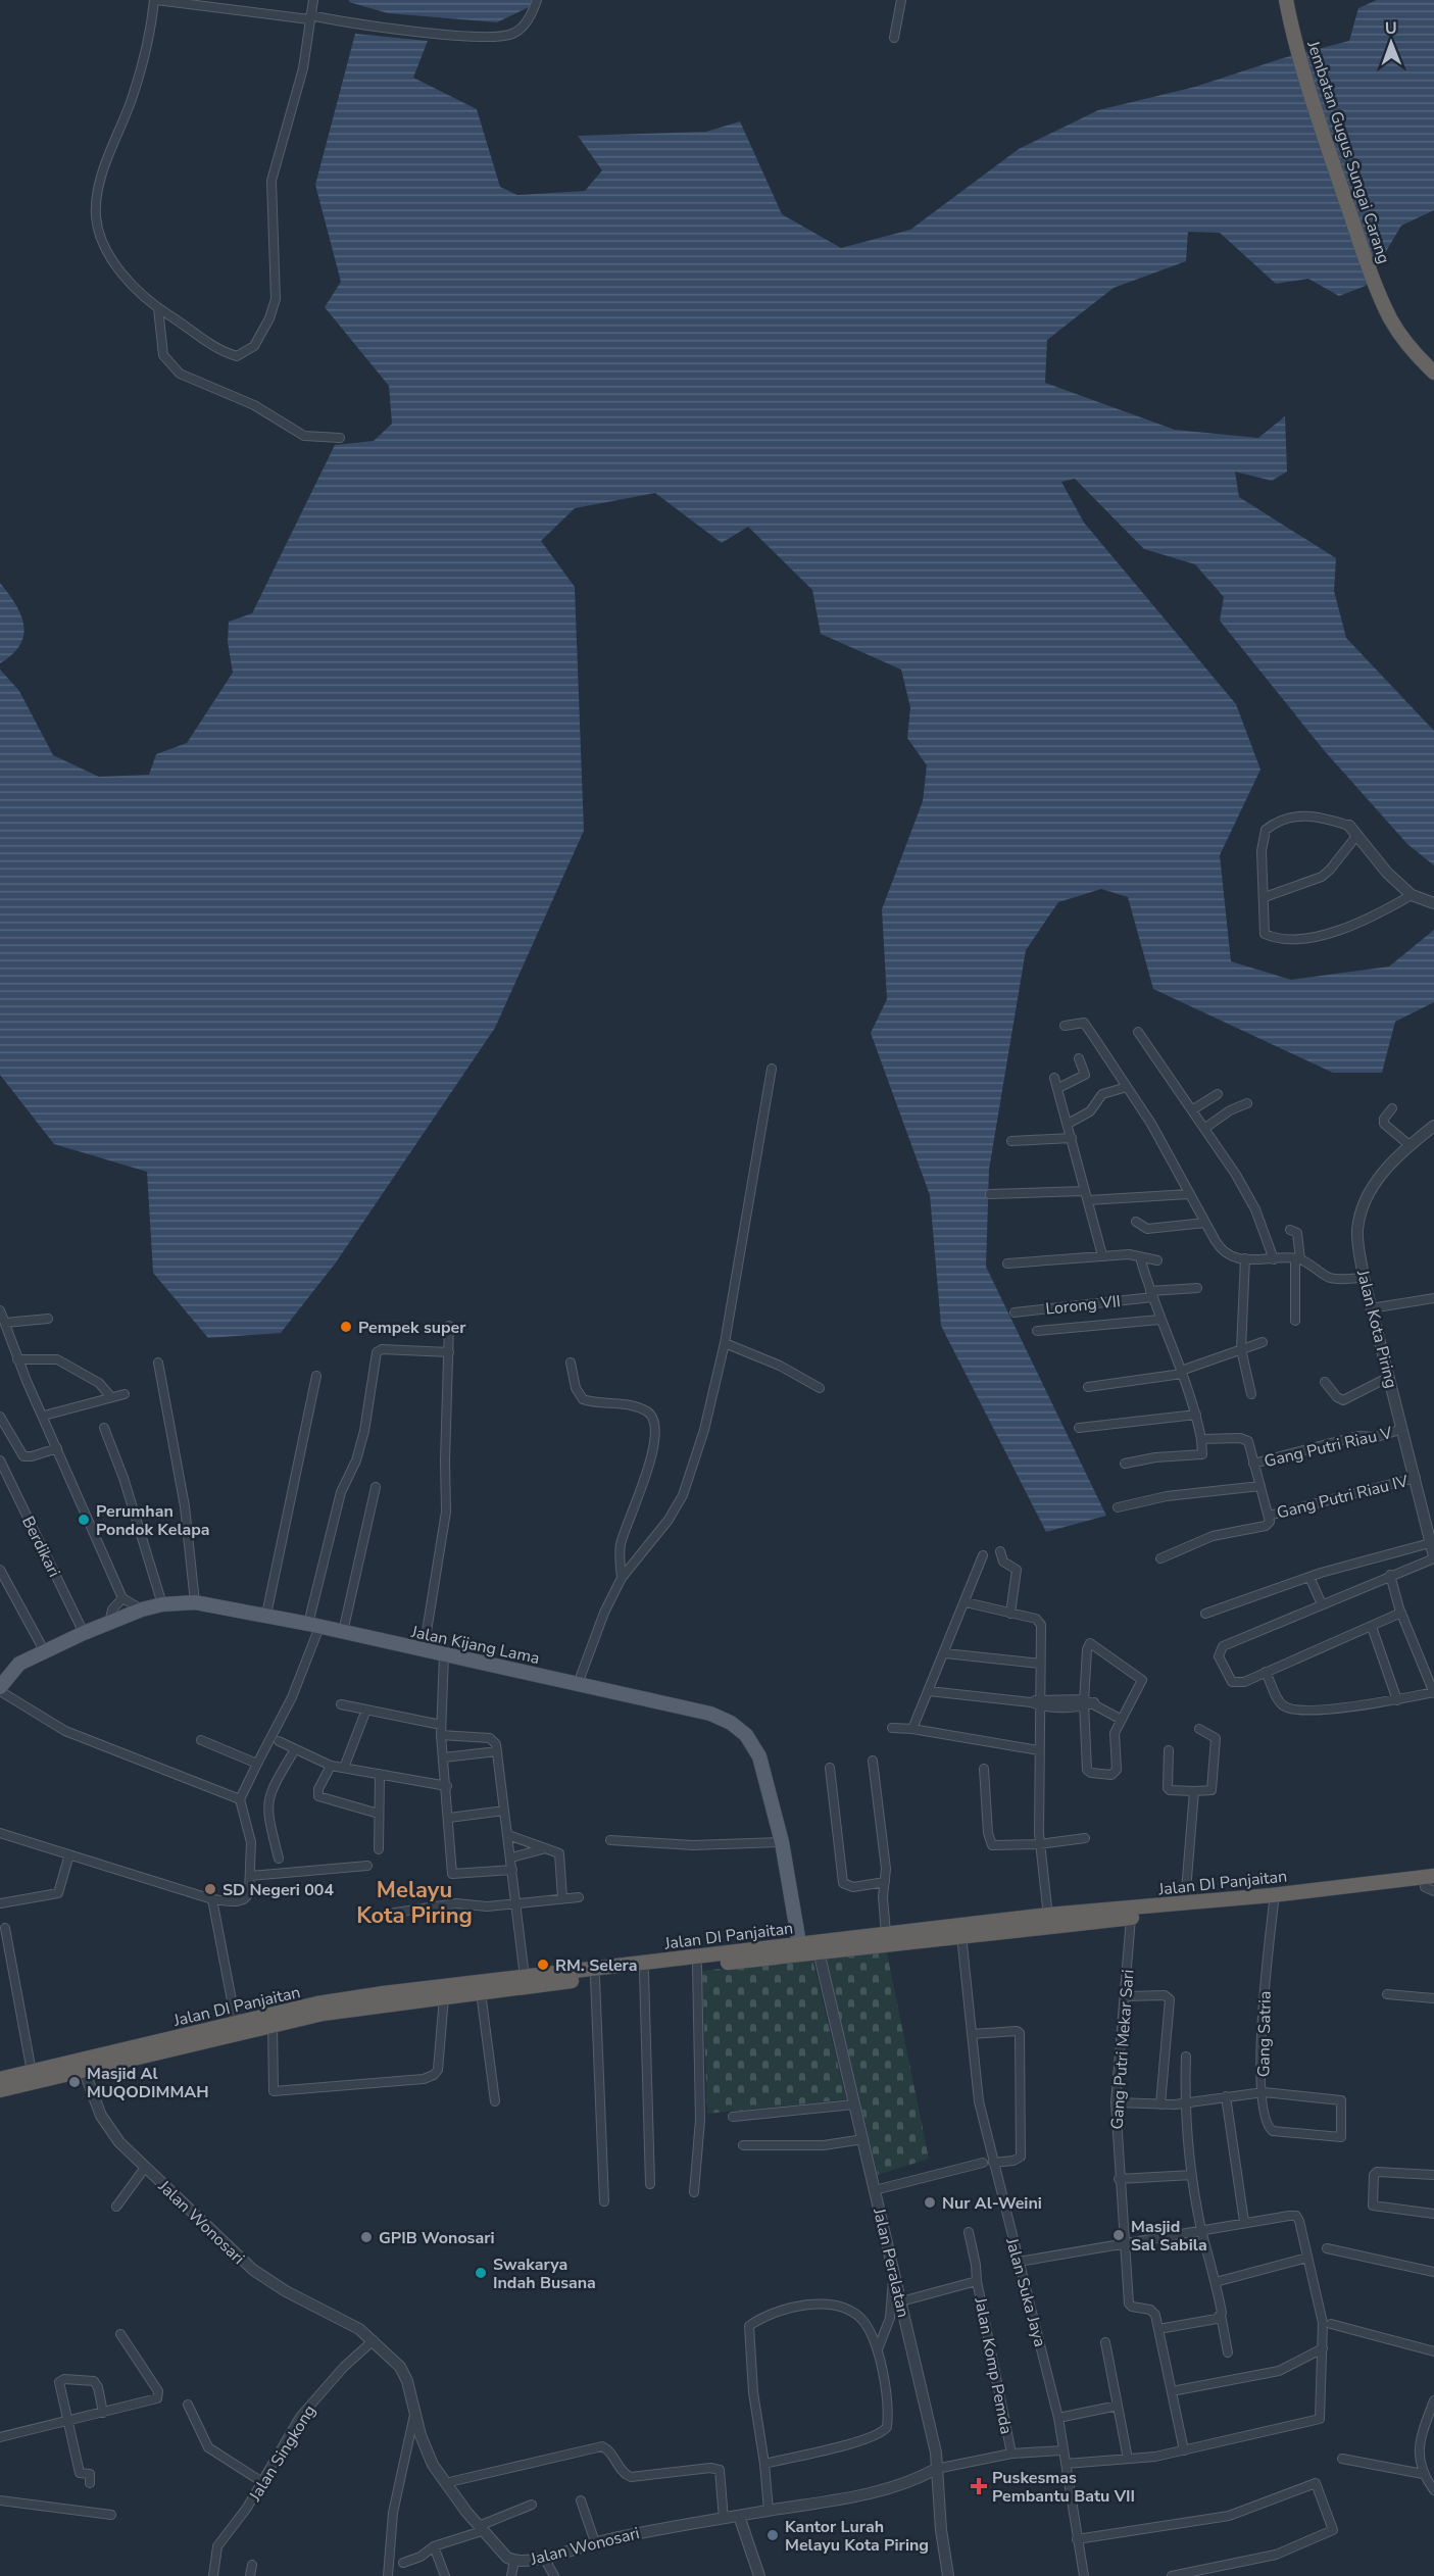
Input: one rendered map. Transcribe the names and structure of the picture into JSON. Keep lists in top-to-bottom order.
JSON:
{
  "streets": {
    "highway": ["Jembatan Gugus Sungai Carang", "Jalan DI Panjaitan"],
    "main road": ["Jalan Kijang Lama"],
    "street": [
      "Lorong VII",
      "Jalan Kota Piring",
      "Gang Putri Riau V",
      "Gang Putri Riau IV",
      "Berdikari",
      "Gang Satria",
      "Gang Putri Mekar Sari",
      "Jalan Wonosari",
      "Jalan Peralatan",
      "Jalan Suka Jaya",
      "Jalan Komp Pemda",
      "Jalan Singkong"
    ]
  },
  "crossings": [
    ["Jalan Kota Piring", "Gang Putri Riau V"],
    ["Jalan Kota Piring", "Gang Putri Riau IV"],
    ["Berdikari", "Jalan Kijang Lama"],
    ["Jalan Kijang Lama", "Jalan DI Panjaitan"],
    ["Jalan DI Panjaitan", "Gang Satria"],
    ["Jalan DI Panjaitan", "Gang Putri Mekar Sari"],
    ["Jalan DI Panjaitan", "Jalan Wonosari"],
    ["Jalan DI Panjaitan", "Jalan Peralatan"],
    ["Jalan DI Panjaitan", "Jalan Suka Jaya"],
    ["Jalan Wonosari", "Jalan Peralatan"],
    ["Jalan Wonosari", "Jalan Suka Jaya"],
    ["Jalan Wonosari", "Jalan Komp Pemda"],
    ["Jalan Wonosari", "Jalan Singkong"],
    ["Jalan Peralatan", "Jalan Komp Pemda"]
  ],
  "districts": ["Melayu Kota Piring"],
  "places": {
    "other": [
      "Pempek super",
      "Perumhan Pondok Kelapa",
      "SD Negeri 004",
      "RM. Selera",
      "Masjid Al MUQODIMMAH",
      "Nur Al-Weini",
      "Masjid Sal Sabila",
      "GPIB Wonosari",
      "Swakarya Indah Busana",
      "Kantor Lurah Melayu Kota Piring"
    ],
    "health": ["Puskesmas Pembantu Batu VII"]
  },
  "north": "top"
}
